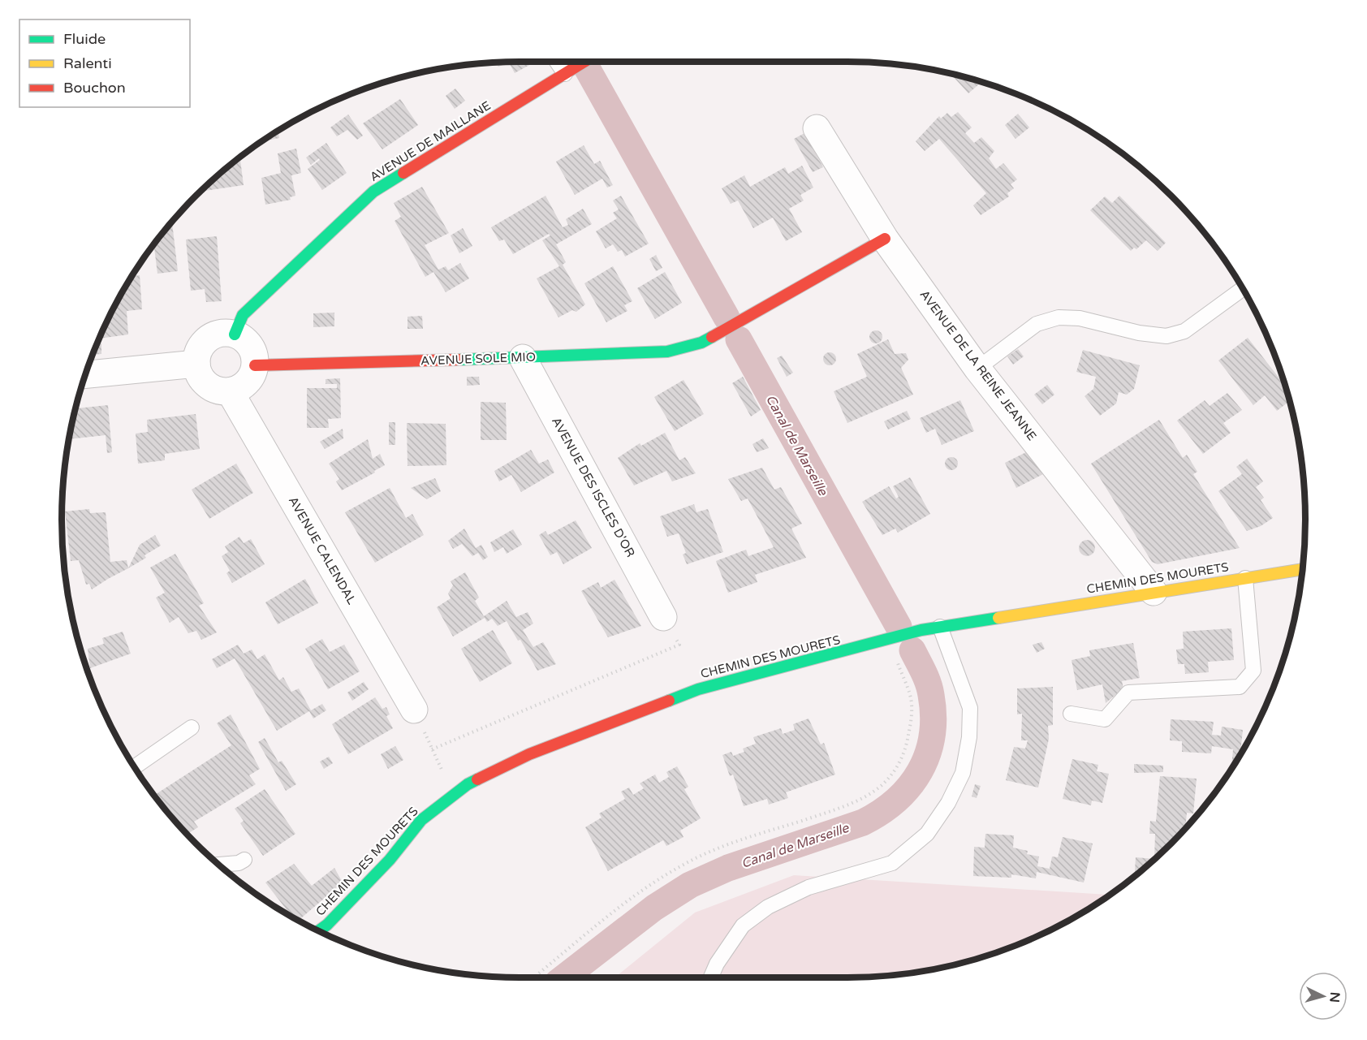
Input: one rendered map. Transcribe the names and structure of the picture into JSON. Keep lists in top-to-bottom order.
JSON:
{
  "streets": {
    "street": [
      "AVENUE DE MAILLANE",
      "AVENUE SOLE MIO",
      "AVENUE DE LA REINE JEANNE",
      "AVENUE DES ISCLES D'OR",
      "AVENUE CALENDAL",
      "CHEMIN DES MOURETS"
    ]
  },
  "crossings": [
    ["AVENUE DE MAILLANE", "AVENUE SOLE MIO"],
    ["AVENUE DE MAILLANE", "AVENUE CALENDAL"],
    ["AVENUE SOLE MIO", "AVENUE DE LA REINE JEANNE"],
    ["AVENUE SOLE MIO", "AVENUE DES ISCLES D'OR"],
    ["AVENUE SOLE MIO", "AVENUE CALENDAL"],
    ["AVENUE DE LA REINE JEANNE", "CHEMIN DES MOURETS"]
  ],
  "water": ["Canal de Marseille"],
  "legend": ["Fluide", "Ralenti", "Bouchon"],
  "north": "right"
}
